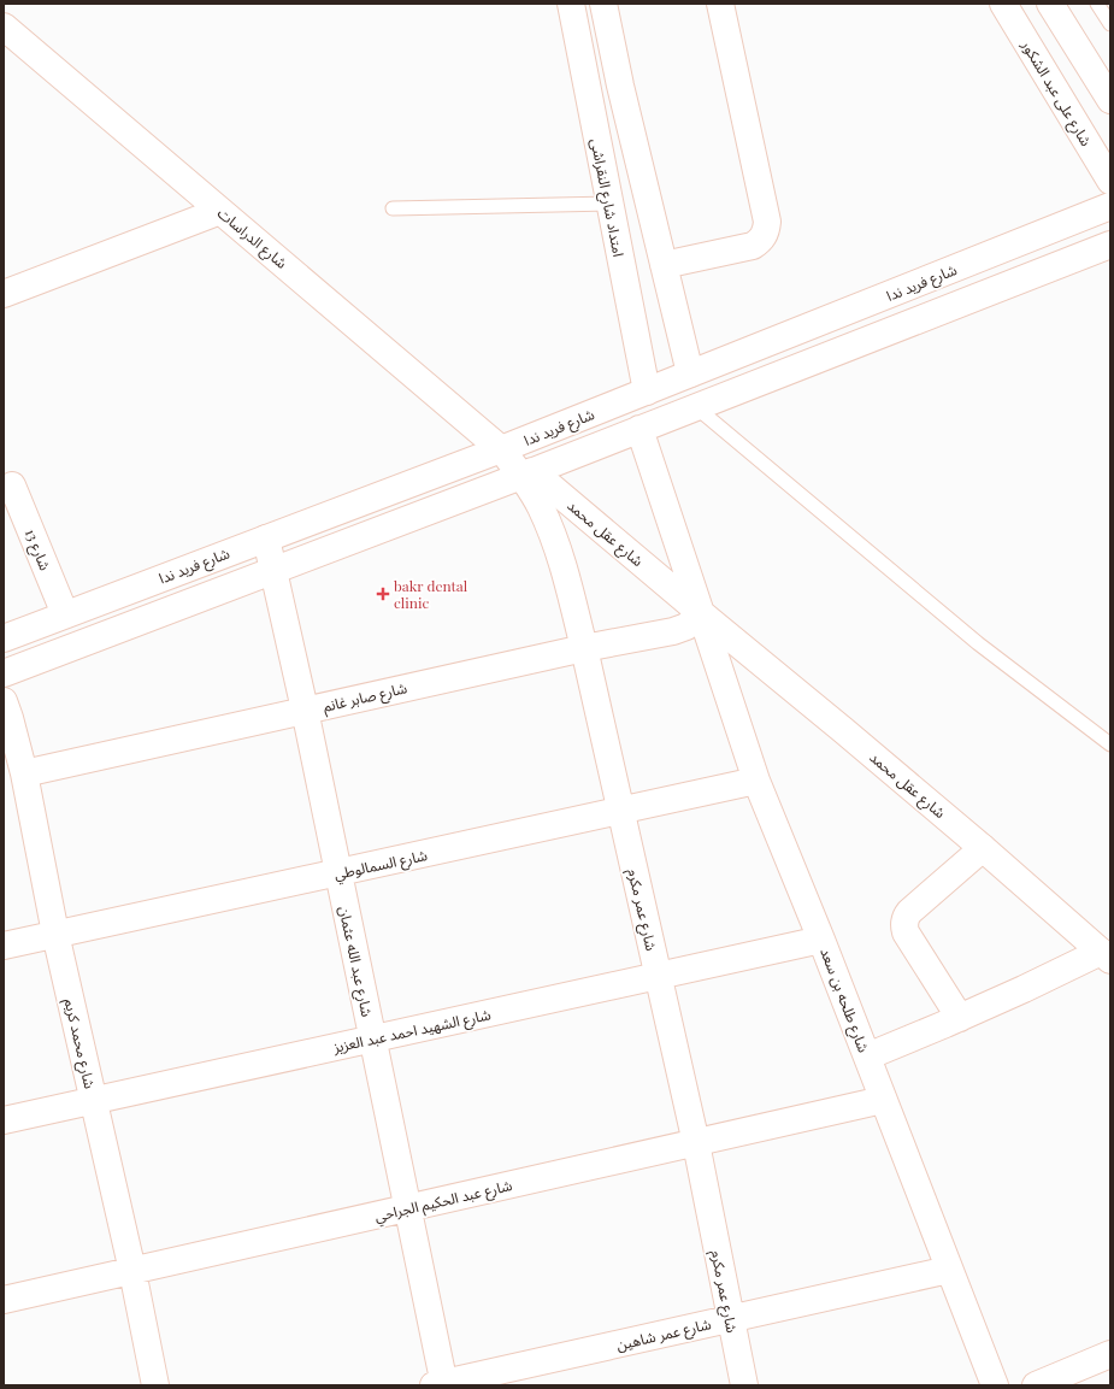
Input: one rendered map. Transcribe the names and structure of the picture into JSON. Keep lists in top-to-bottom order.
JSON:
{
  "streets": {
    "street": [
      "شارع على عبد الشكور",
      "امتداد شارع النقراشى",
      "شارع الدراسات",
      "شارع فريد ندا",
      "شارع عقل محمد",
      "شارع 13",
      "شارع صابر غانم",
      "شارع السمالوطي",
      "شارع عمر مكرم",
      "شارع عبد الله عثمان",
      "شارع طلحه بن سعد",
      "شارع الشهيد احمد عبد العزيز",
      "شارع محمد كريم",
      "شارع عبد الحكيم الجراحي",
      "شارع عمر شاهين"
    ]
  },
  "crossings": [
    ["امتداد شارع النقراشى", "شارع فريد ندا"],
    ["شارع الدراسات", "شارع فريد ندا"],
    ["شارع الدراسات", "شارع عمر مكرم"],
    ["شارع فريد ندا", "شارع 13"],
    ["شارع فريد ندا", "شارع عمر مكرم"],
    ["شارع فريد ندا", "شارع عبد الله عثمان"],
    ["شارع عقل محمد", "شارع صابر غانم"],
    ["شارع عقل محمد", "شارع عمر مكرم"],
    ["شارع عقل محمد", "شارع طلحه بن سعد"],
    ["شارع صابر غانم", "شارع عمر مكرم"],
    ["شارع صابر غانم", "شارع عبد الله عثمان"],
    ["شارع صابر غانم", "شارع طلحه بن سعد"],
    ["شارع صابر غانم", "شارع محمد كريم"],
    ["شارع السمالوطي", "شارع عمر مكرم"],
    ["شارع السمالوطي", "شارع عبد الله عثمان"],
    ["شارع السمالوطي", "شارع طلحه بن سعد"],
    ["شارع السمالوطي", "شارع محمد كريم"],
    ["شارع عمر مكرم", "شارع الشهيد احمد عبد العزيز"],
    ["شارع عمر مكرم", "شارع عبد الحكيم الجراحي"],
    ["شارع عمر مكرم", "شارع عمر شاهين"],
    ["شارع عبد الله عثمان", "شارع الشهيد احمد عبد العزيز"],
    ["شارع عبد الله عثمان", "شارع عبد الحكيم الجراحي"],
    ["شارع عبد الله عثمان", "شارع عمر شاهين"],
    ["شارع طلحه بن سعد", "شارع الشهيد احمد عبد العزيز"],
    ["شارع طلحه بن سعد", "شارع عبد الحكيم الجراحي"],
    ["شارع طلحه بن سعد", "شارع عمر شاهين"],
    ["شارع الشهيد احمد عبد العزيز", "شارع محمد كريم"],
    ["شارع محمد كريم", "شارع عبد الحكيم الجراحي"]
  ],
  "places": {
    "health": ["bakr dental clinic"]
  }
}
